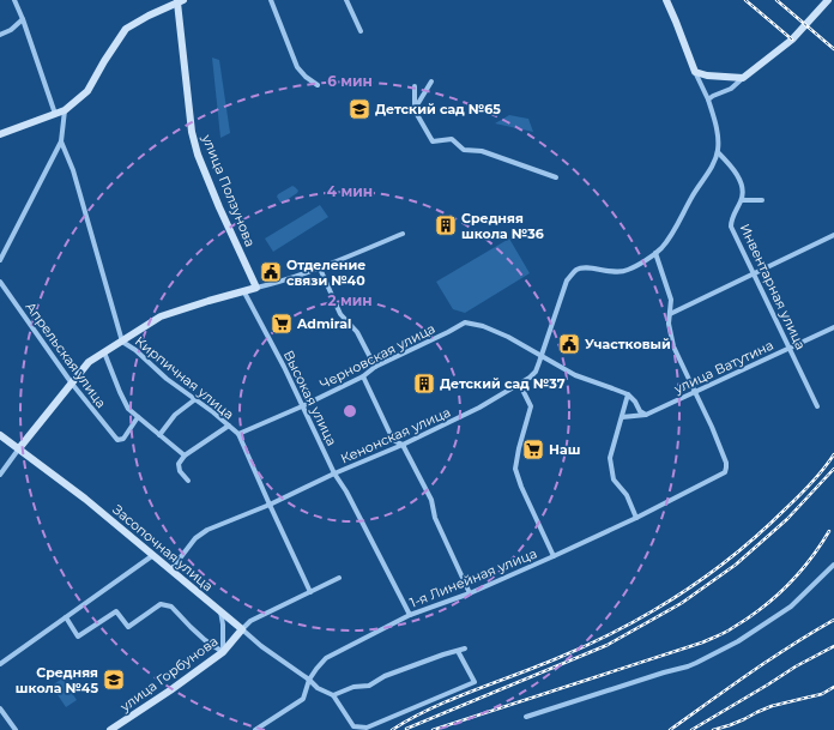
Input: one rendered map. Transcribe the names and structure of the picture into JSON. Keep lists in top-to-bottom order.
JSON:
{
  "streets": {
    "street": [
      "улица Ползунова",
      "Инвентарная улица",
      "Апрельская улица",
      "Черновская улица",
      "улица Ватутина",
      "Кирпичная улица",
      "Высокая улица",
      "Кенонская улица",
      "Засопочная улица",
      "1-я Линейная улица",
      "улица Горбунова"
    ]
  },
  "crossings": [
    ["Инвентарная улица", "улица Ватутина"],
    ["Черновская улица", "Кирпичная улица"],
    ["Черновская улица", "Высокая улица"],
    ["Черновская улица", "Кенонская улица"],
    ["улица Ватутина", "1-я Линейная улица"],
    ["Кирпичная улица", "Кенонская улица"],
    ["Кирпичная улица", "улица Горбунова"],
    ["Высокая улица", "Кенонская улица"],
    ["Высокая улица", "1-я Линейная улица"],
    ["Кенонская улица", "Засопочная улица"],
    ["Засопочная улица", "1-я Линейная улица"],
    ["Засопочная улица", "улица Горбунова"]
  ],
  "places": {
    "school or university": ["Детский сад №65", "Средняя школа №45"],
    "building": ["Средняя школа №36", "Детский сад №37"],
    "public building": ["Отделение связи №40", "Участковый"],
    "supermarket": ["Admiral", "Наш"]
  },
  "rings": ["6 мин", "4 мин", "2 мин"]
}
